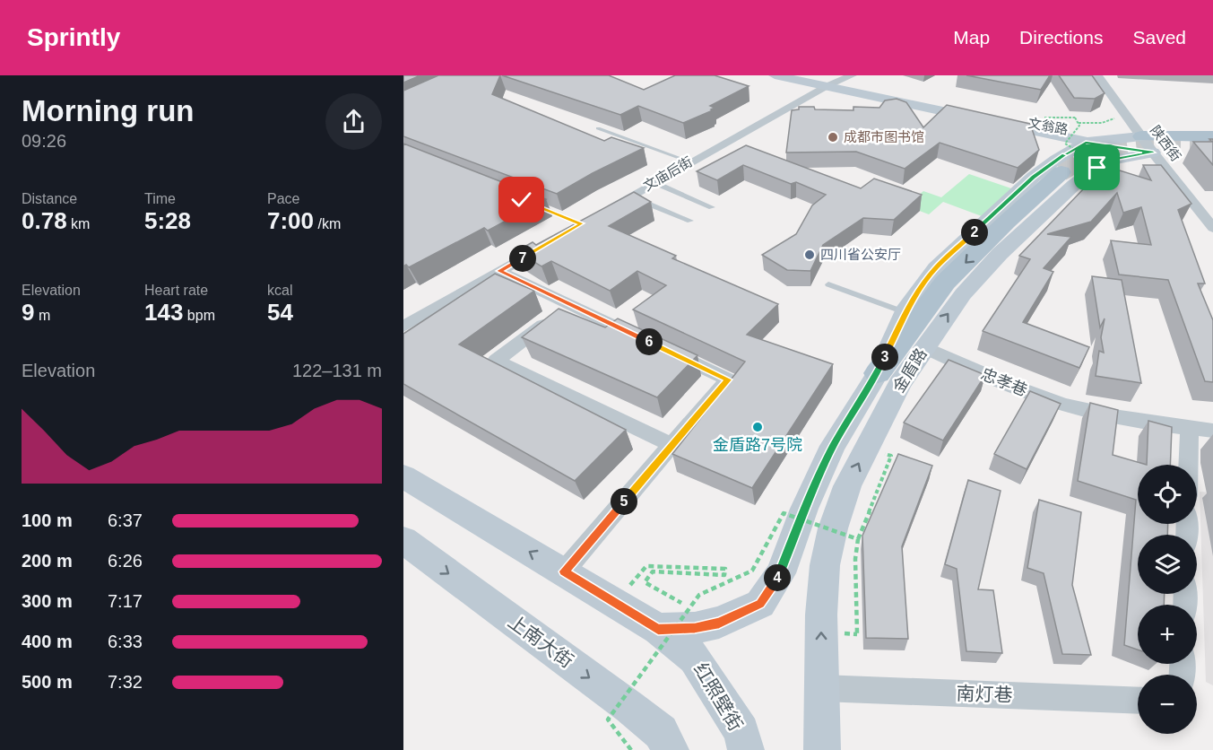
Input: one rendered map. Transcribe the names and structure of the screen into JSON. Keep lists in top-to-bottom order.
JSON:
{
  "streets": {
    "main road": [
      "文翁路",
      "金盾路",
      "上南大街",
      "红照壁街"
    ],
    "street": [
      "陕西街",
      "文庙后街",
      "忠孝巷",
      "南灯巷"
    ]
  },
  "crossings": [
    ["文翁路", "陕西街"],
    ["文翁路", "文庙后街"],
    ["文翁路", "金盾路"],
    ["陕西街", "金盾路"],
    ["金盾路", "忠孝巷"],
    ["金盾路", "南灯巷"],
    ["金盾路", "红照壁街"]
  ],
  "places": ["成都市图书馆", "四川省公安厅", "金盾路7号院"],
  "page": {
    "header": "Sprintly",
    "nav": ["Map", "Directions", "Saved"],
    "heading": ["Morning run", "09:26"],
    "stats": [
      ["Distance", "0.78 km"],
      ["Time", "5:28"],
      ["Pace", "7:00 /km"],
      ["Elevation", "9 m"],
      ["Heart rate", "143 bpm"],
      ["kcal", "54"]
    ],
    "pins": [
      "2",
      "7",
      "6",
      "3",
      "5",
      "4"
    ],
    "chart": ["Elevation", "122–131 m"],
    "map_buttons": ["+", "−"],
    "list": [
      {
        "name": "100 m",
        "note": "6:37"
      },
      {
        "name": "200 m",
        "note": "6:26"
      },
      {
        "name": "300 m",
        "note": "7:17"
      },
      {
        "name": "400 m",
        "note": "6:33"
      },
      {
        "name": "500 m",
        "note": "7:32"
      }
    ]
  }
}
